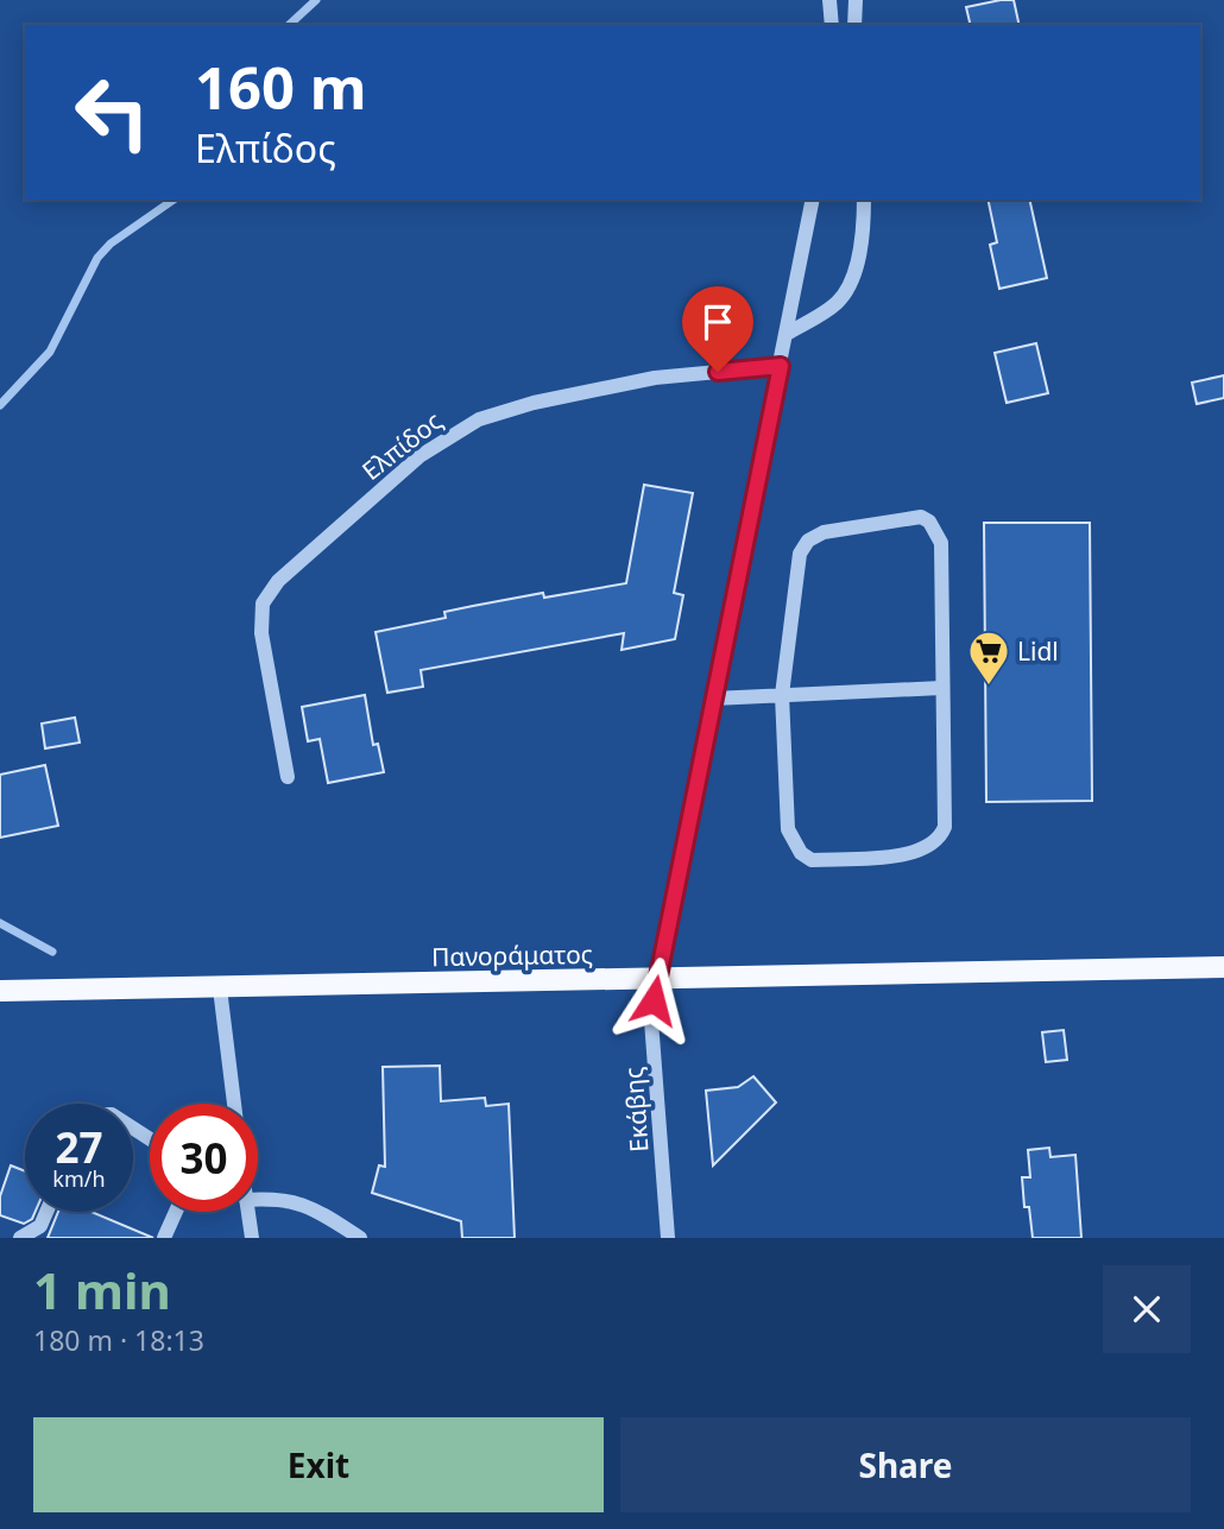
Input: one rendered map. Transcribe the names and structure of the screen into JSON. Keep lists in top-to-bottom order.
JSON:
{
  "streets": {
    "main road": ["Πανοράματος"],
    "street": ["Ελπίδος", "Εκάβης"]
  },
  "crossings": [
    ["Ελπίδος", "Εκάβης"],
    ["Πανοράματος", "Εκάβης"]
  ],
  "places": {
    "supermarket": ["Lidl"]
  },
  "page": {
    "turn": ["160 m", "Ελπίδος"],
    "speed": "27 km/h",
    "limit": "30",
    "heading": ["1 min", "180 m · 18:13"],
    "buttons": ["Exit", "Share"]
  }
}
